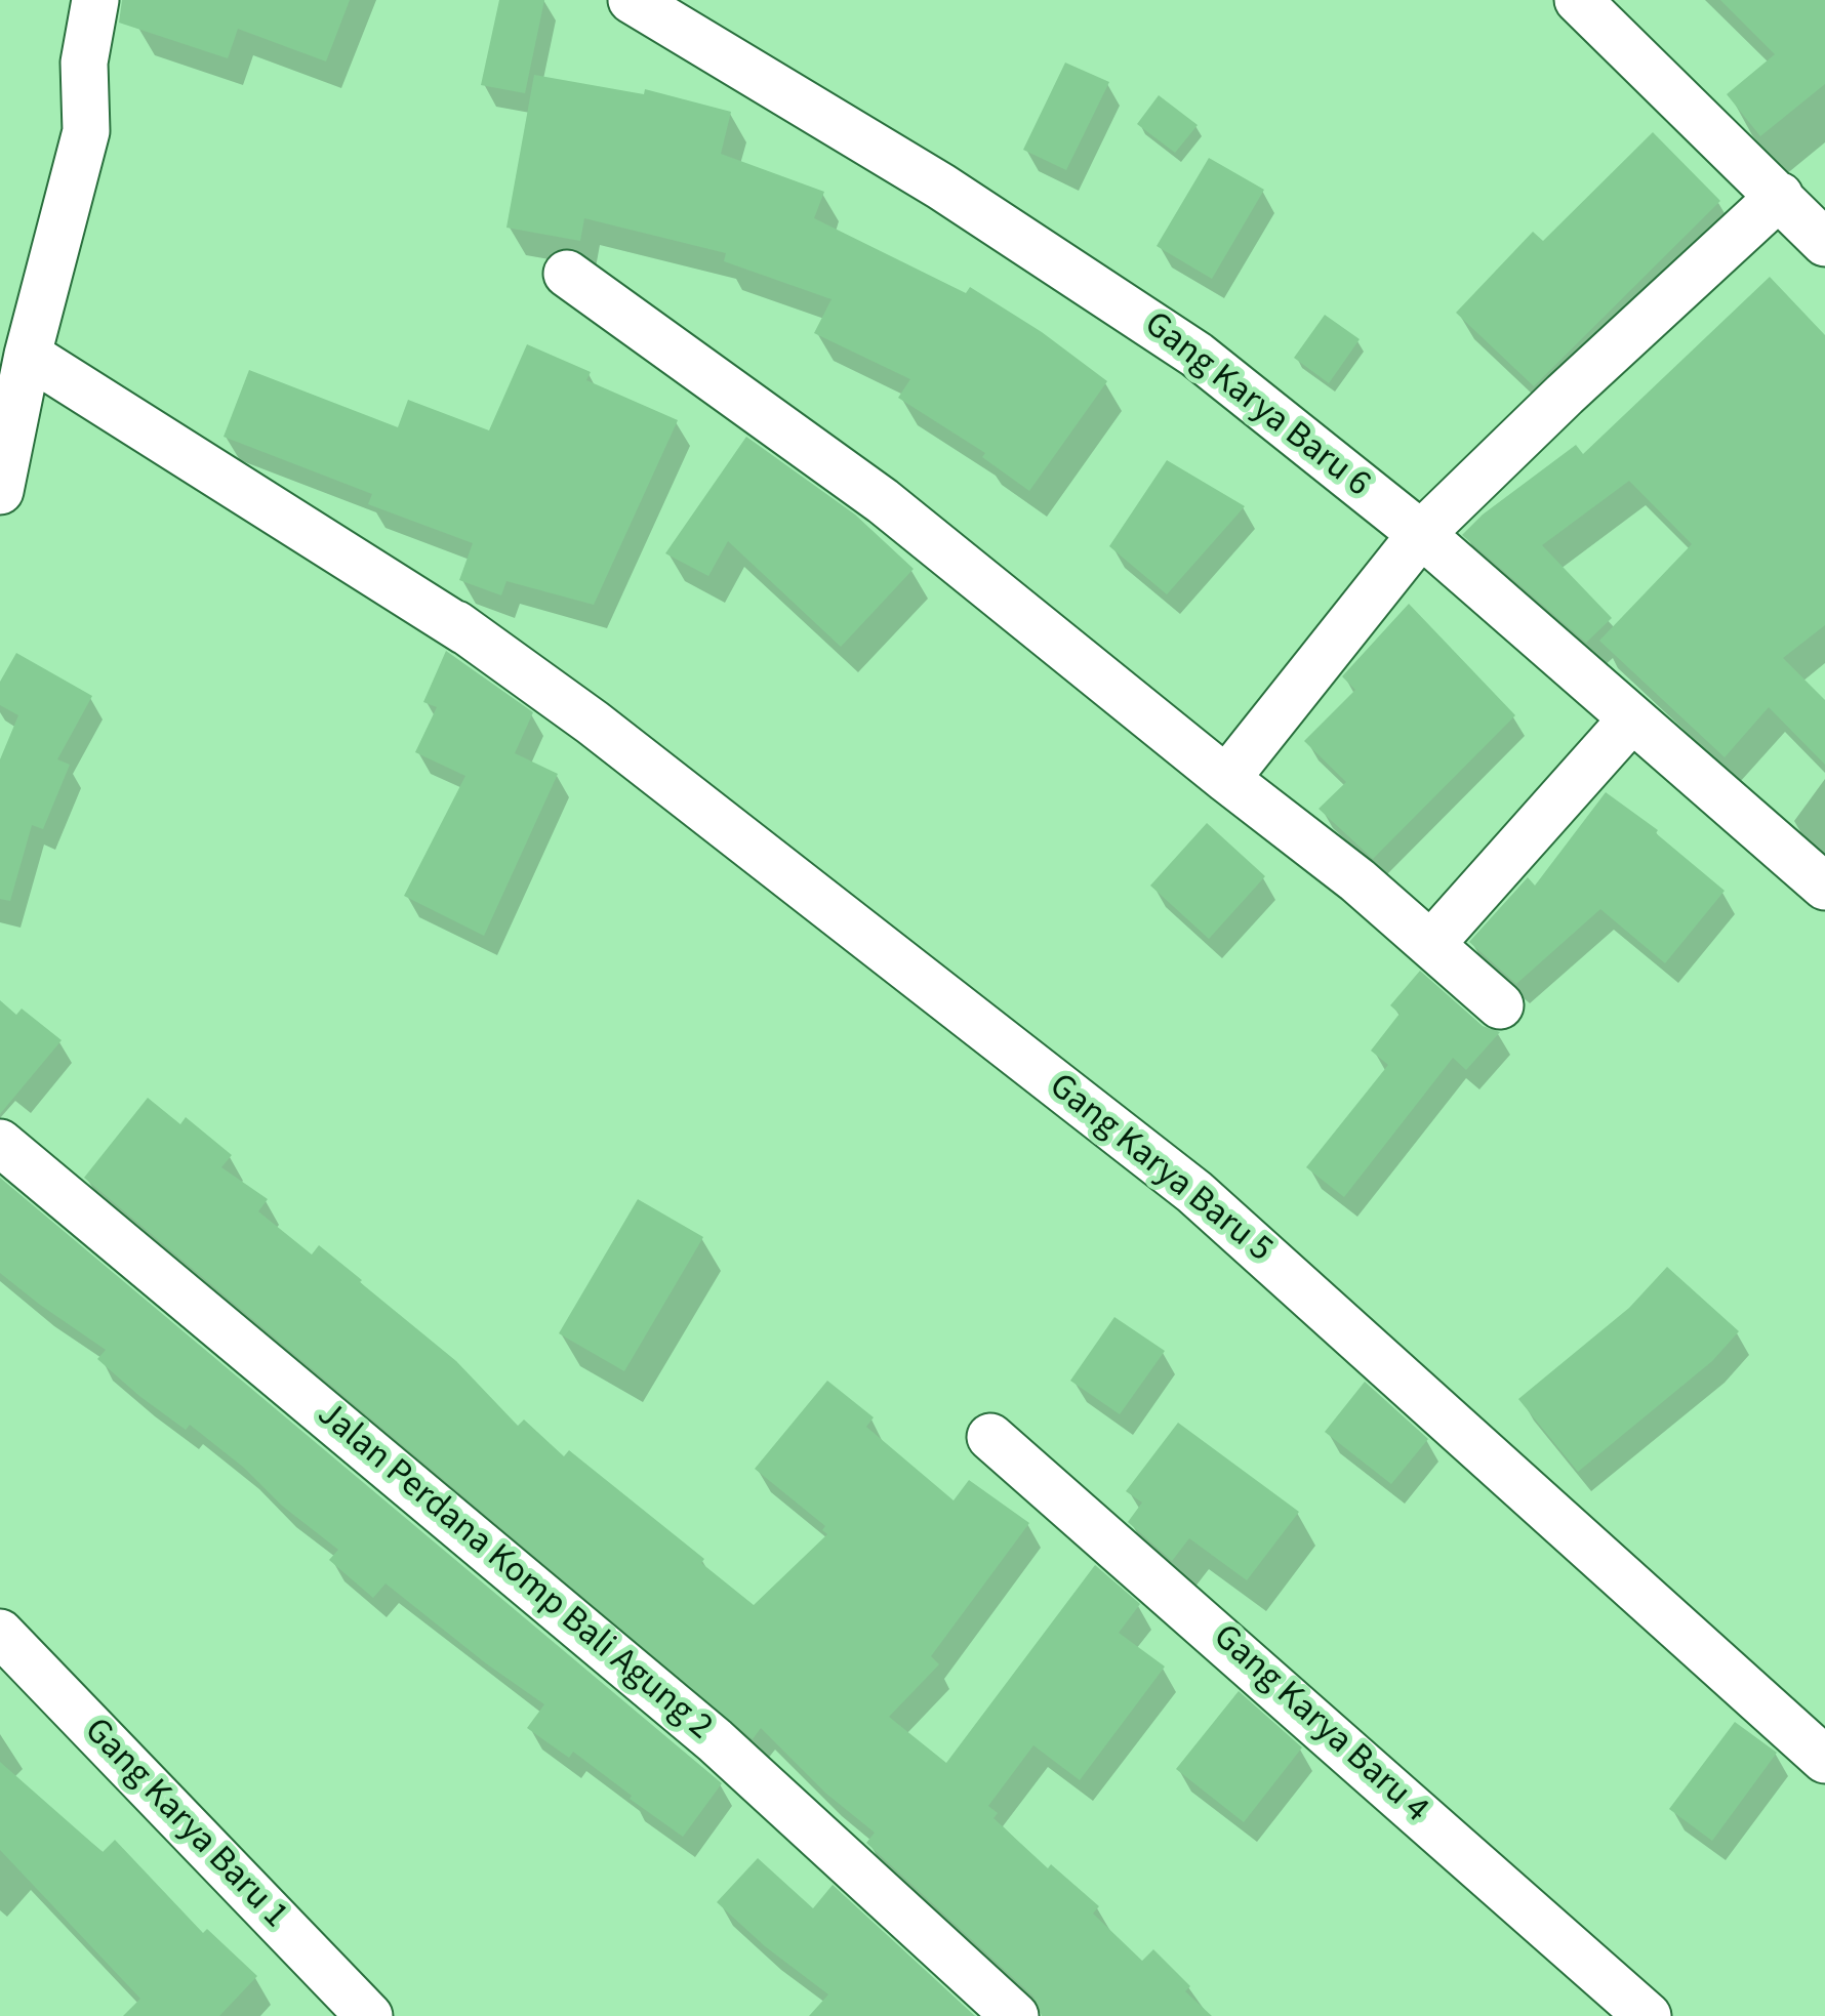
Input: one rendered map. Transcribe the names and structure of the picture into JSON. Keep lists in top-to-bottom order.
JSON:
{
  "streets": {
    "street": [
      "Gang Karya Baru 6",
      "Gang Karya Baru 5",
      "Jalan Perdana Komp Bali Agung 2",
      "Gang Karya Baru 4",
      "Gang Karya Baru 1"
    ]
  }
}
